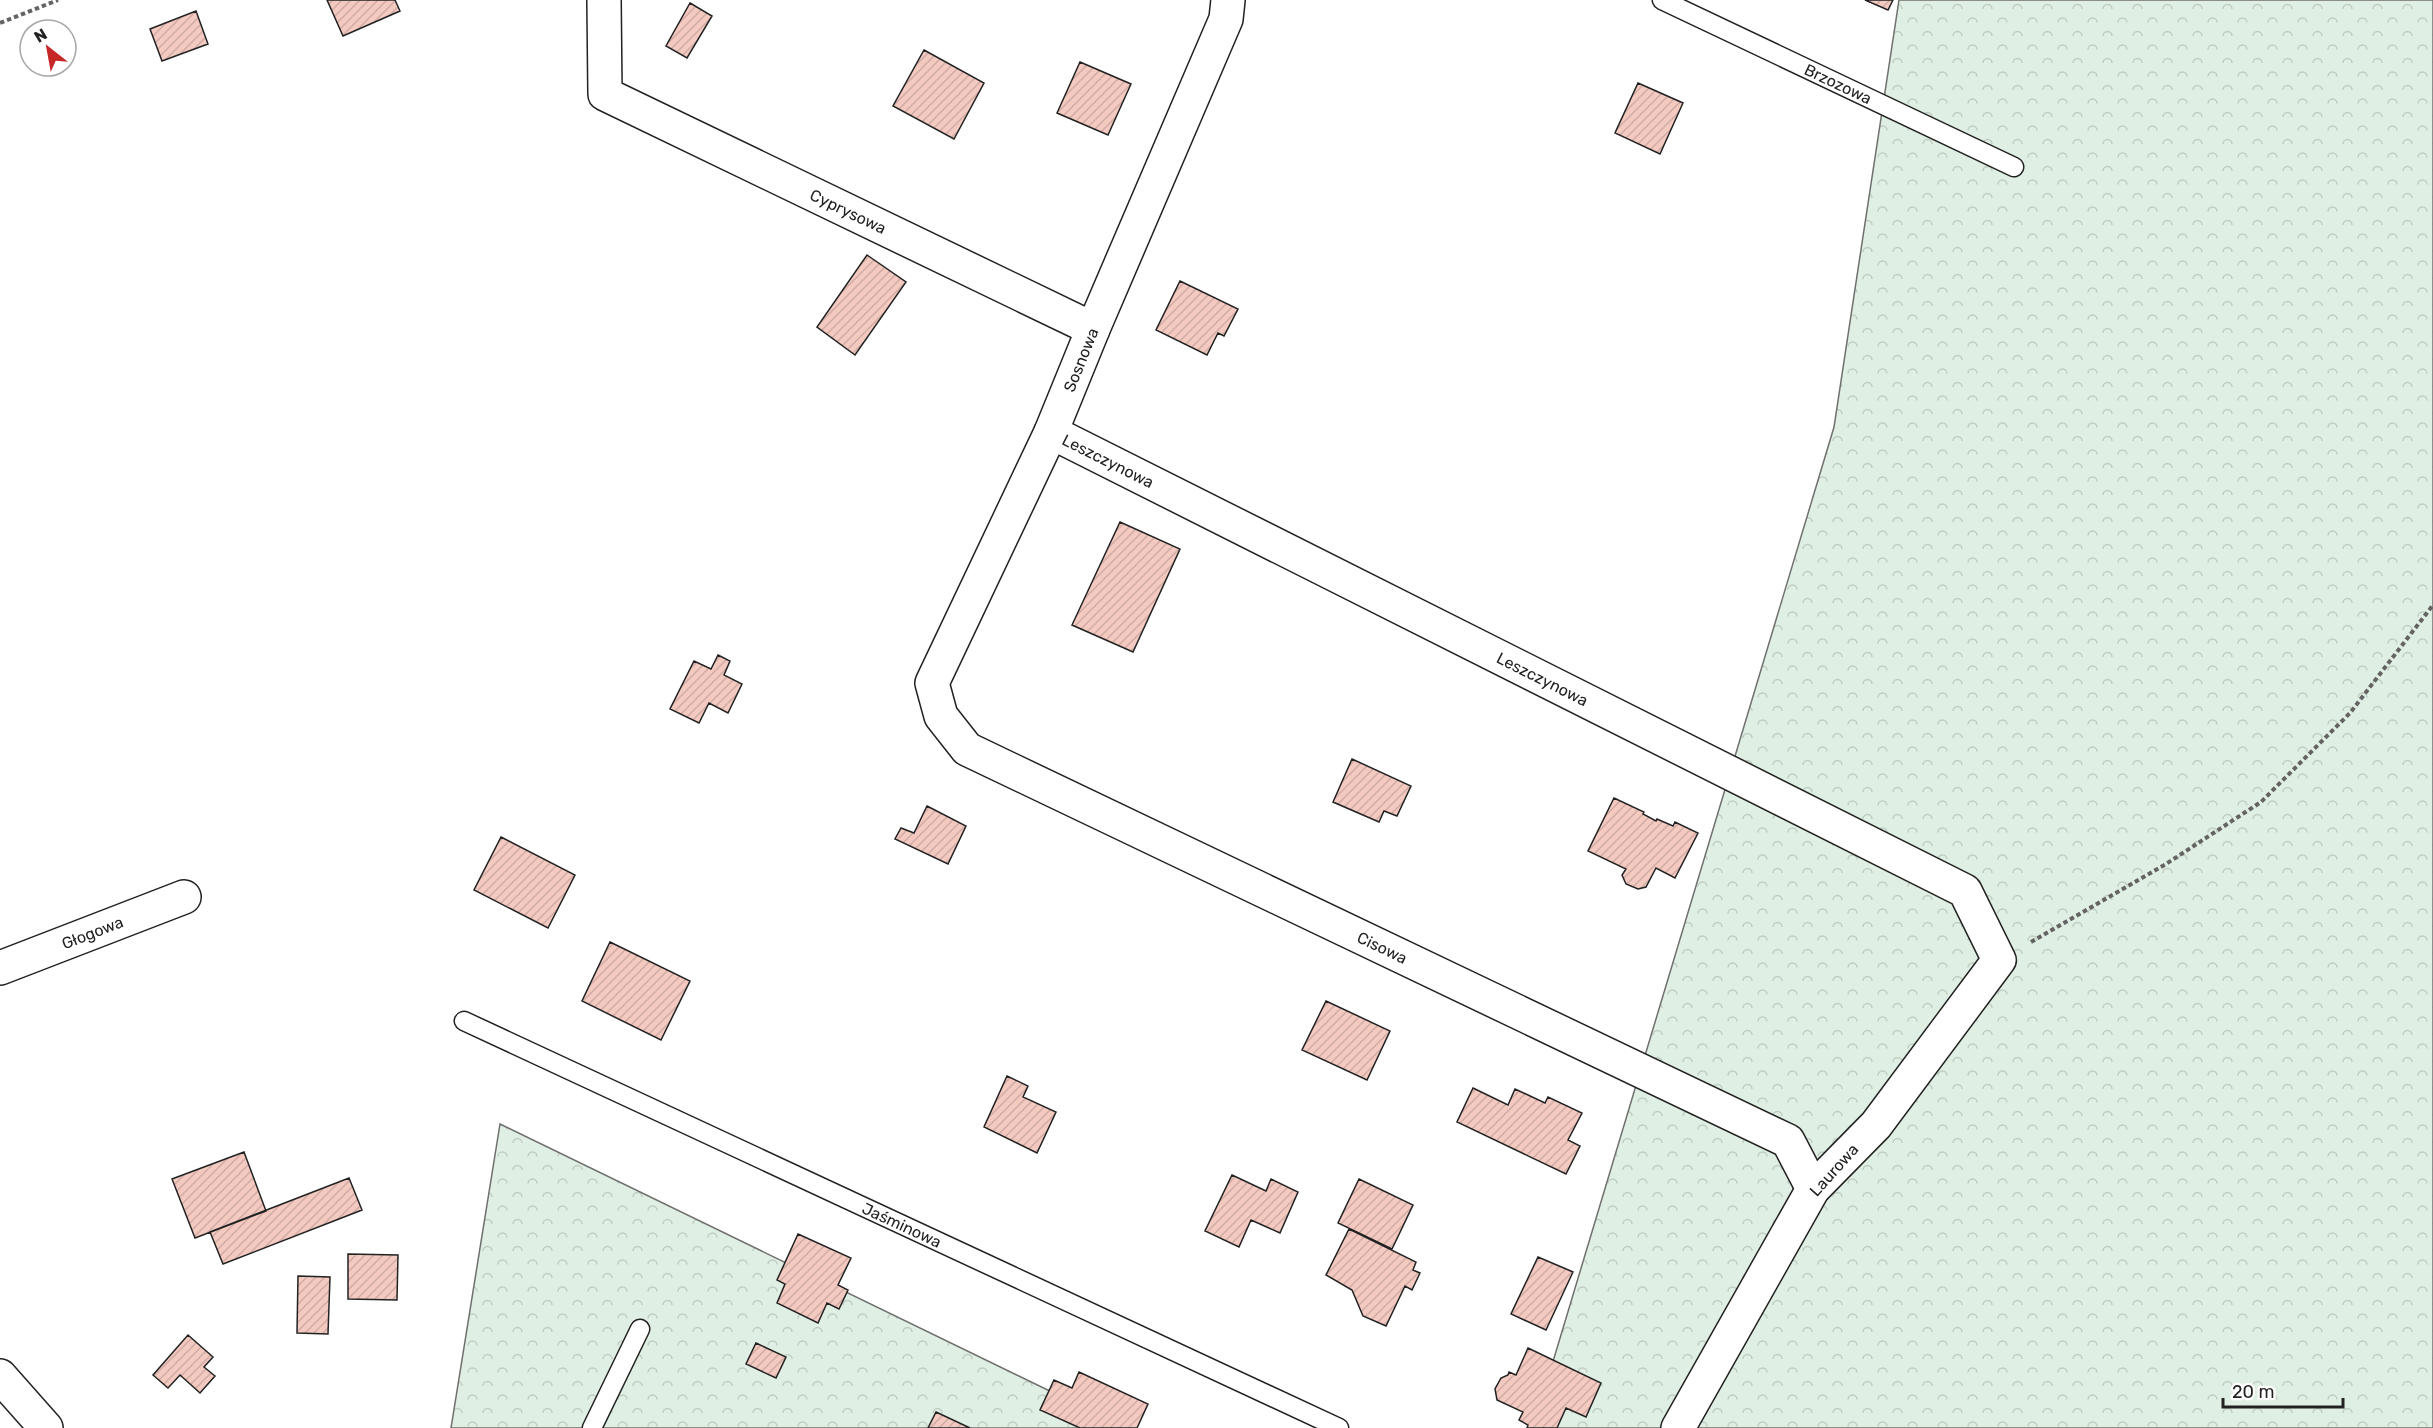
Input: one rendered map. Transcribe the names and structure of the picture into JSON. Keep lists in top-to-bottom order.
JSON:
{
  "streets": {
    "street": [
      "Cyprysowa",
      "Sosnowa",
      "Leszczynowa",
      "Głogowa",
      "Cisowa",
      "Laurowa"
    ],
    "lane": ["Brzozowa", "Jaśminowa"]
  },
  "crossings": [
    ["Cyprysowa", "Sosnowa"],
    ["Sosnowa", "Leszczynowa"],
    ["Sosnowa", "Cisowa"],
    ["Leszczynowa", "Laurowa"],
    ["Cisowa", "Laurowa"]
  ],
  "scale_bar": "20 m",
  "north": "top left"
}
